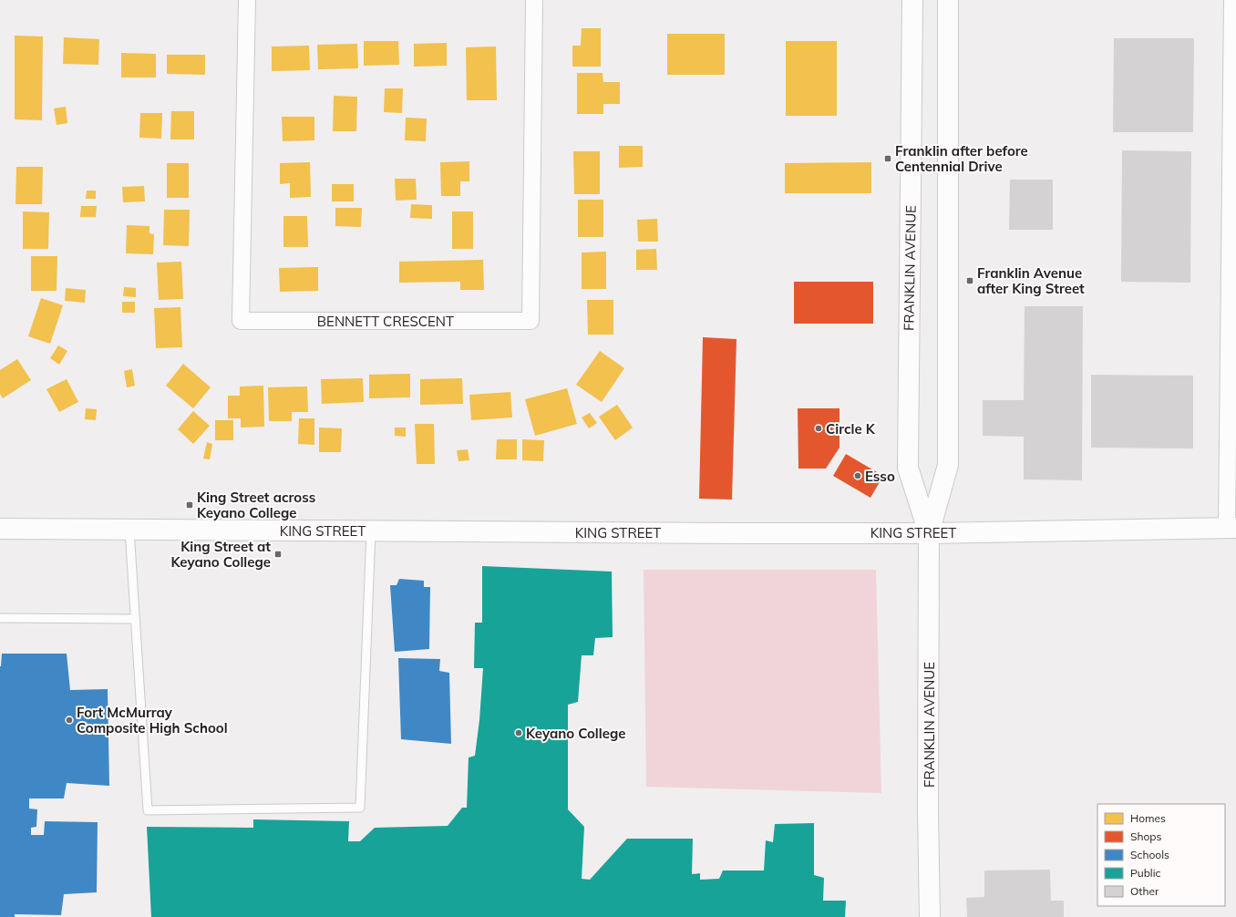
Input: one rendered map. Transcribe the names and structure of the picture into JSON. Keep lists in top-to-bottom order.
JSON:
{
  "streets": {
    "main road": ["FRANKLIN AVENUE", "KING STREET"],
    "street": ["BENNETT CRESCENT"]
  },
  "crossings": [
    ["FRANKLIN AVENUE", "KING STREET"]
  ],
  "places": {
    "transit": [
      "Franklin after before Centennial Drive",
      "Franklin Avenue after King Street",
      "King Street across Keyano College",
      "King Street at Keyano College"
    ],
    "other": [
      "Circle K",
      "Esso",
      "Fort McMurray Composite High School",
      "Keyano College"
    ]
  },
  "legend": [
    "Homes",
    "Shops",
    "Schools",
    "Public",
    "Other"
  ]
}
